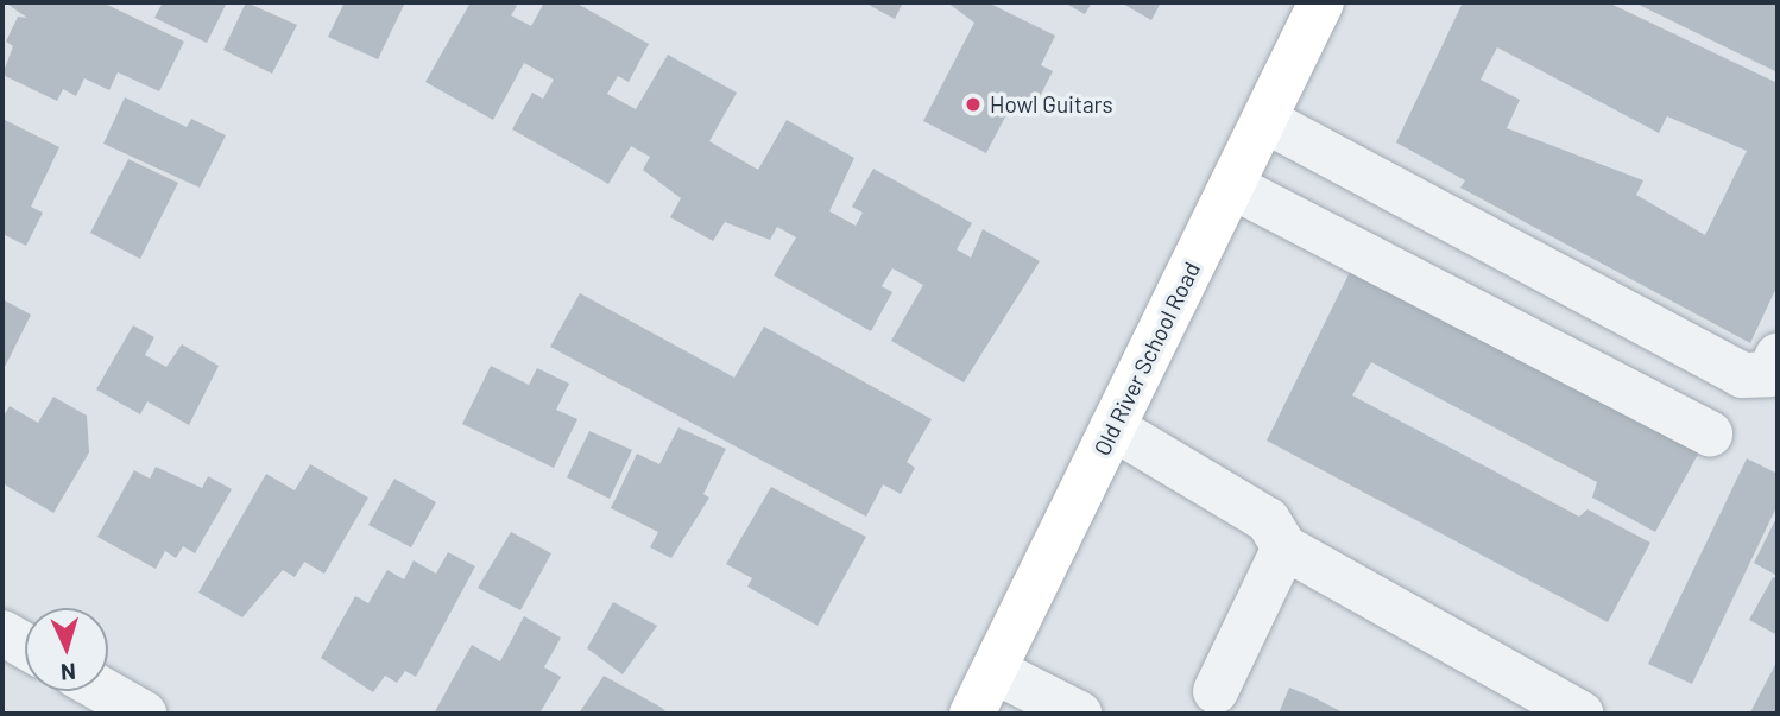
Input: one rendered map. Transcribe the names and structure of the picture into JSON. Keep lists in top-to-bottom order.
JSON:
{
  "streets": {
    "main road": ["Old River School Road"]
  },
  "places": ["Howl Guitars"],
  "north": "bottom"
}
